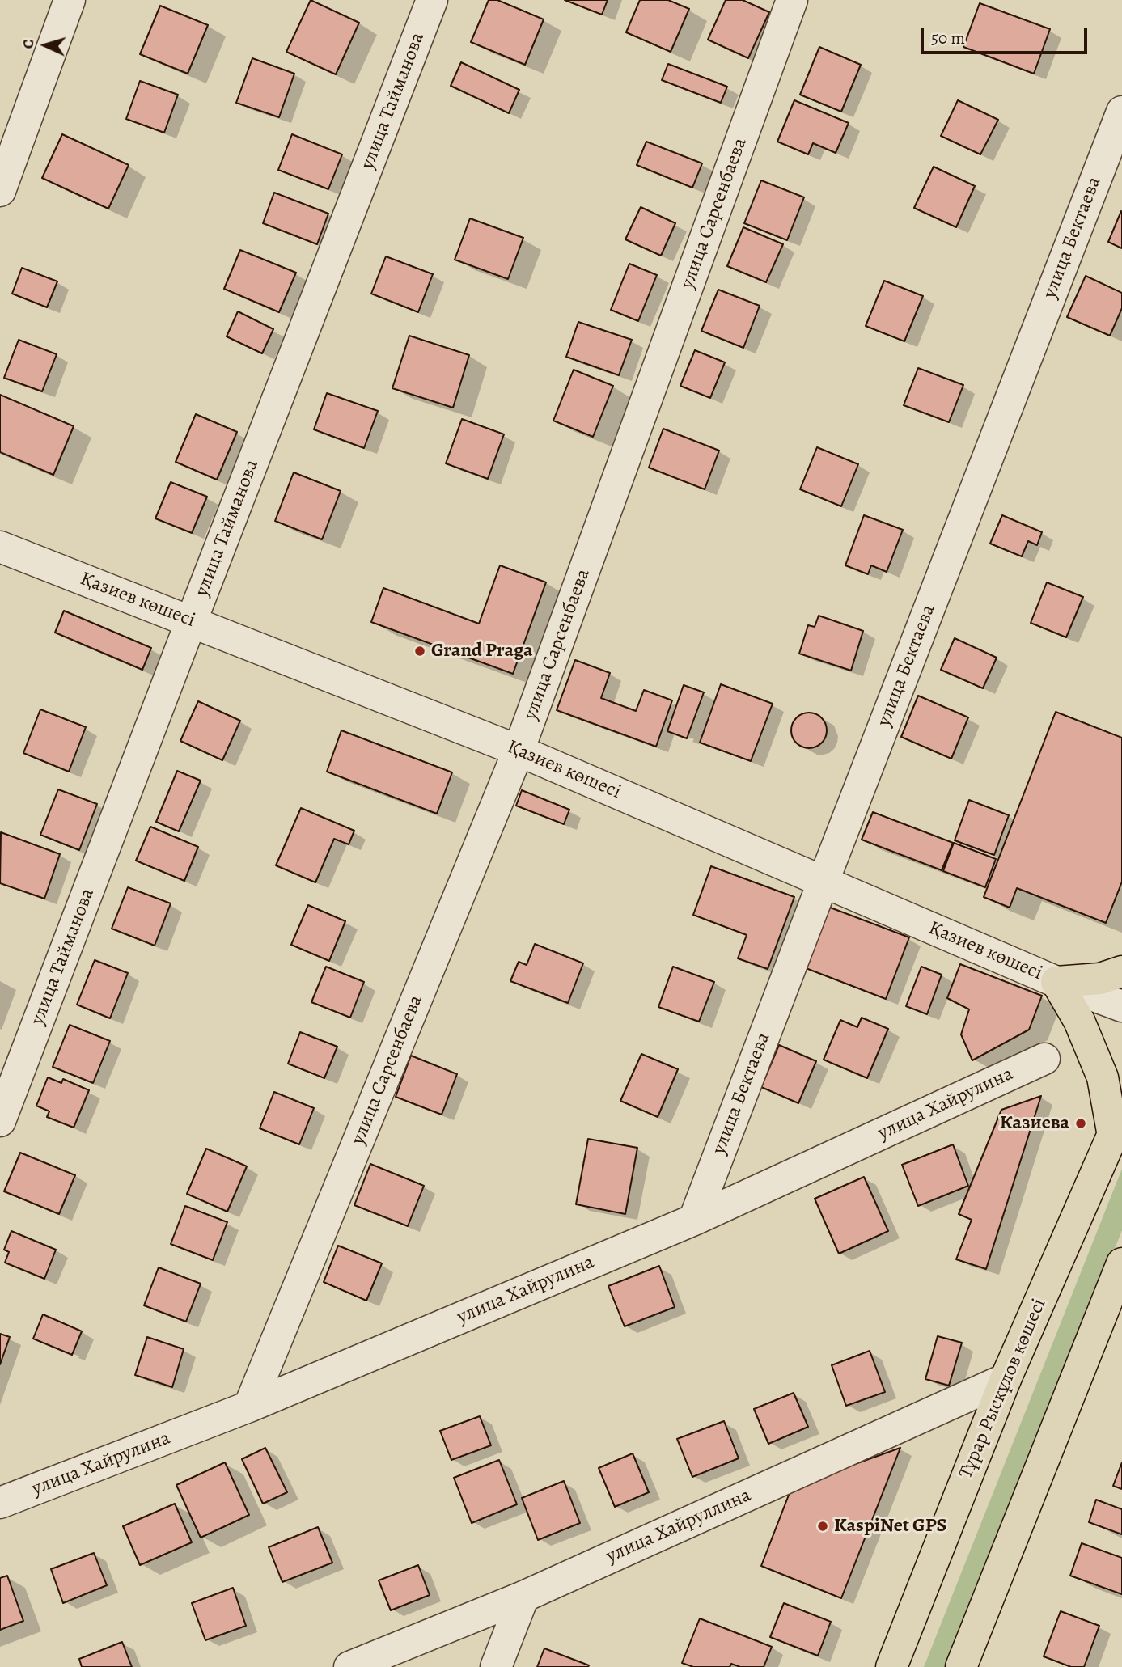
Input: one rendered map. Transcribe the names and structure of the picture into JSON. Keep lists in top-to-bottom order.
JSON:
{
  "streets": {
    "main road": ["Тұрар Рыскұлов көшесі"],
    "street": [
      "улица Тайманова",
      "улица Сарсенбаева",
      "улица Бектаева",
      "Қазиев көшесі",
      "улица Хайрулина",
      "улица Хайруллина"
    ]
  },
  "crossings": [
    ["улица Тайманова", "Қазиев көшесі"],
    ["улица Сарсенбаева", "Қазиев көшесі"],
    ["улица Сарсенбаева", "улица Хайрулина"],
    ["улица Бектаева", "Қазиев көшесі"],
    ["улица Бектаева", "улица Хайрулина"],
    ["Тұрар Рыскұлов көшесі", "улица Хайруллина"]
  ],
  "places": ["Grand Praga", "Казиева", "KaspiNet GPS"],
  "scale_bar": "50 m",
  "north": "left"
}
